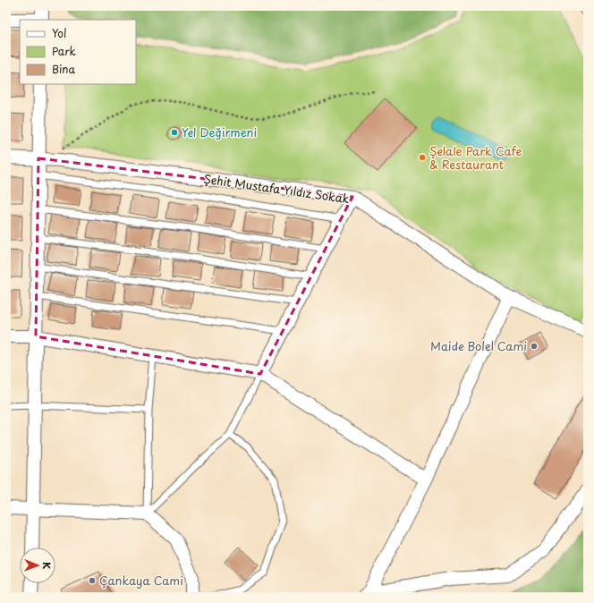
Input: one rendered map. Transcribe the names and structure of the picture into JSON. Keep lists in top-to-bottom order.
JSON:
{
  "streets": {
    "street": ["Şehit Mustafa Yıldız Sokak"]
  },
  "places": [
    "Yel Değirmeni",
    "Şelale Park Cafe & Restaurant",
    "Maide Bolel Cami",
    "Çankaya Cami"
  ],
  "legend": ["Yol", "Park", "Bina"],
  "north": "right"
}
